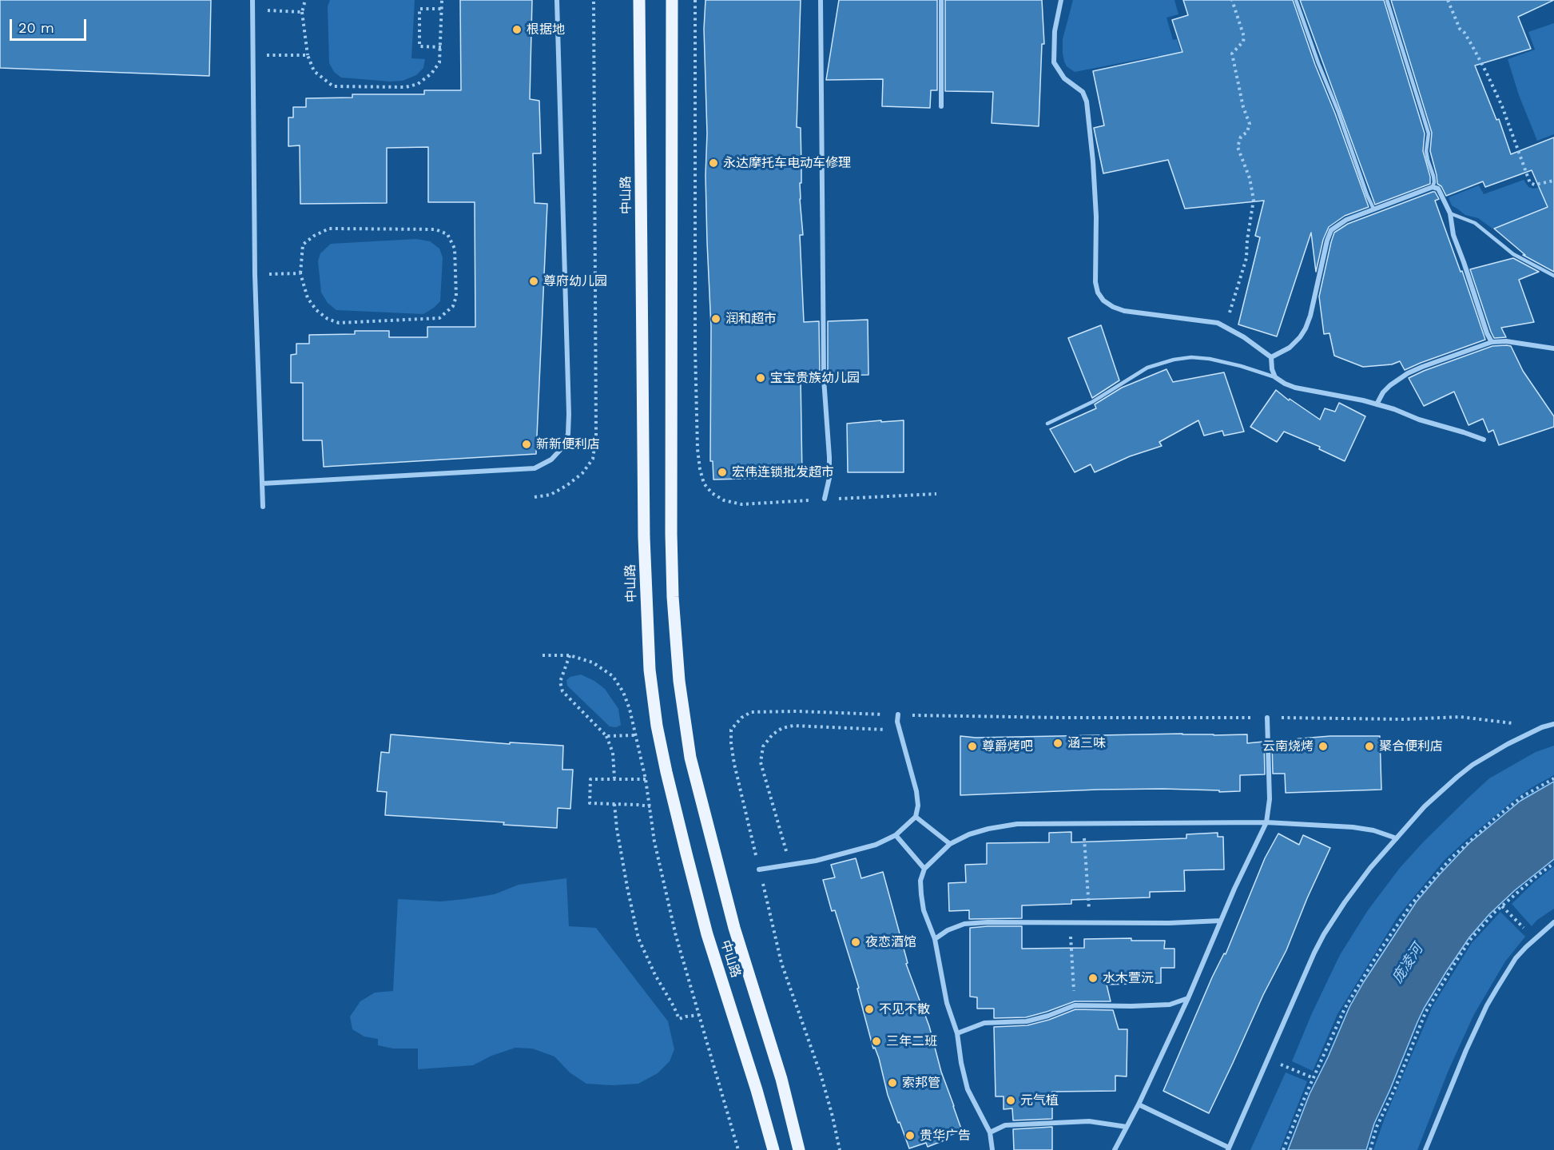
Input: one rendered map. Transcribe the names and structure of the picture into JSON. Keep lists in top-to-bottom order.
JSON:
{
  "streets": {
    "main road": ["中山路"]
  },
  "water": ["庞凌河"],
  "places": [
    "根据地",
    "永达摩托车电动车修理",
    "尊府幼儿园",
    "润和超市",
    "宝宝贵族幼儿园",
    "新新便利店",
    "宏伟连锁批发超市",
    "涵三味",
    "尊爵烤吧",
    "云南烧烤",
    "聚合便利店",
    "夜恋酒馆",
    "水木萱沅",
    "不见不散",
    "三年二班",
    "索邦管",
    "元气植",
    "贵华广告"
  ],
  "scale_bar": "20 m"
}
